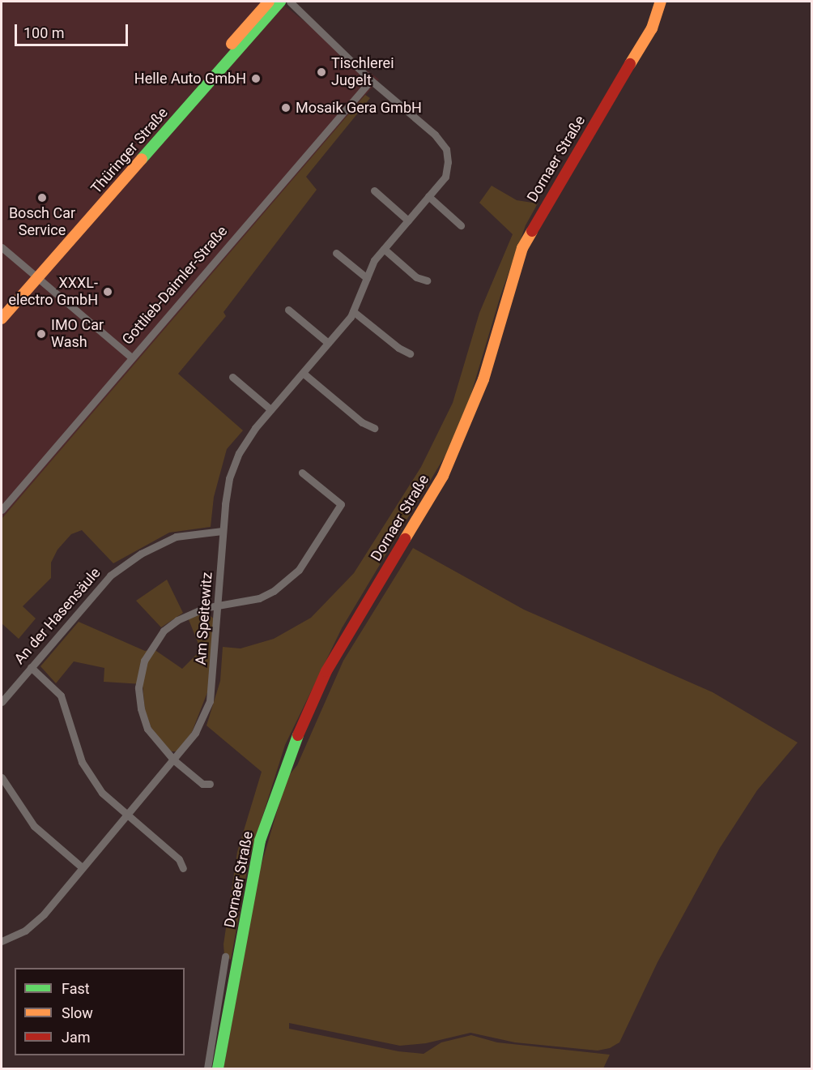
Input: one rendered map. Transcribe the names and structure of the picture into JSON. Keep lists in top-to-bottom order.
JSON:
{
  "streets": {
    "main road": ["Thüringer Straße", "Dornaer Straße"],
    "street": ["Gottlieb-Daimler-Straße", "An der Hasensäule", "Am Speitewitz"]
  },
  "crossings": [
    ["Gottlieb-Daimler-Straße", "Am Speitewitz"],
    ["An der Hasensäule", "Am Speitewitz"]
  ],
  "places": [
    "Tischlerei Jugelt",
    "Helle Auto GmbH",
    "Mosaik Gera GmbH",
    "Bosch Car Service",
    "XXXL- electro GmbH",
    "IMO Car Wash"
  ],
  "legend": ["Fast", "Slow", "Jam"],
  "scale_bar": "100 m"
}
